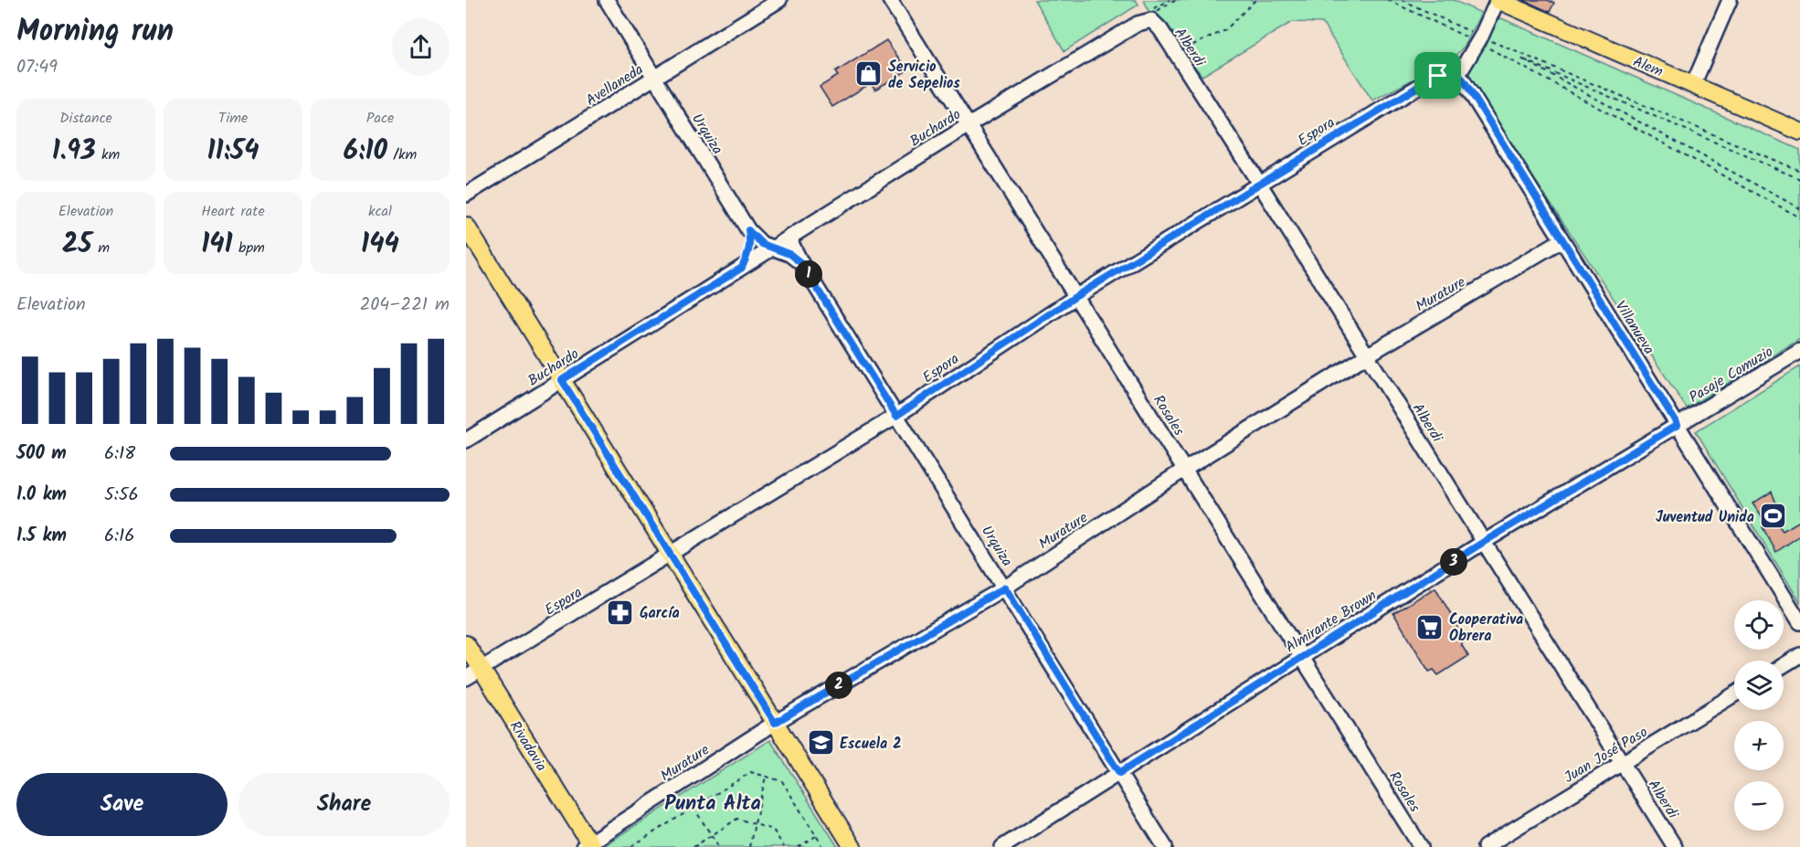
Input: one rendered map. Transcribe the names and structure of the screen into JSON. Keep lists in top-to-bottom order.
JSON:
{
  "streets": {
    "main road": ["Alem", "Rivadavia"],
    "street": [
      "Alberdi",
      "Avellaneda",
      "Buchardo",
      "Espora",
      "Urquiza",
      "Murature",
      "Villanueva",
      "Pasaje Comuzio",
      "Rosales",
      "Almirante Brown",
      "Juan José Paso"
    ]
  },
  "crossings": [
    ["Alberdi", "Buchardo"],
    ["Alberdi", "Espora"],
    ["Alberdi", "Murature"],
    ["Alberdi", "Almirante Brown"],
    ["Alberdi", "Juan José Paso"],
    ["Avellaneda", "Urquiza"],
    ["Buchardo", "Urquiza"],
    ["Buchardo", "Rosales"],
    ["Espora", "Urquiza"],
    ["Espora", "Villanueva"],
    ["Espora", "Rosales"],
    ["Espora", "Rivadavia"],
    ["Urquiza", "Murature"],
    ["Urquiza", "Almirante Brown"],
    ["Murature", "Villanueva"],
    ["Murature", "Rosales"],
    ["Murature", "Rivadavia"],
    ["Villanueva", "Pasaje Comuzio"],
    ["Villanueva", "Almirante Brown"],
    ["Pasaje Comuzio", "Almirante Brown"],
    ["Rosales", "Almirante Brown"]
  ],
  "districts": ["Punta Alta"],
  "places": {
    "shop": ["Servicio de Sepelios"],
    "sports": ["Juventud Unida"],
    "pharmacy": ["García"],
    "supermarket": ["Cooperativa Obrera"],
    "school or university": ["Escuela 2"]
  },
  "page": {
    "heading": ["Morning run", "07:49"],
    "stats": [
      ["Distance", "1.93 km"],
      ["Time", "11:54"],
      ["Pace", "6:10 /km"],
      ["Elevation", "25 m"],
      ["Heart rate", "141 bpm"],
      ["kcal", "144"]
    ],
    "pins": ["1", "3", "2"],
    "chart": ["Elevation", "204–221 m"],
    "list": [
      {
        "name": "500 m",
        "note": "6:18"
      },
      {
        "name": "1.0 km",
        "note": "5:56"
      },
      {
        "name": "1.5 km",
        "note": "6:16"
      }
    ],
    "map_buttons": ["+", "−"],
    "buttons": ["Save", "Share"]
  }
}
